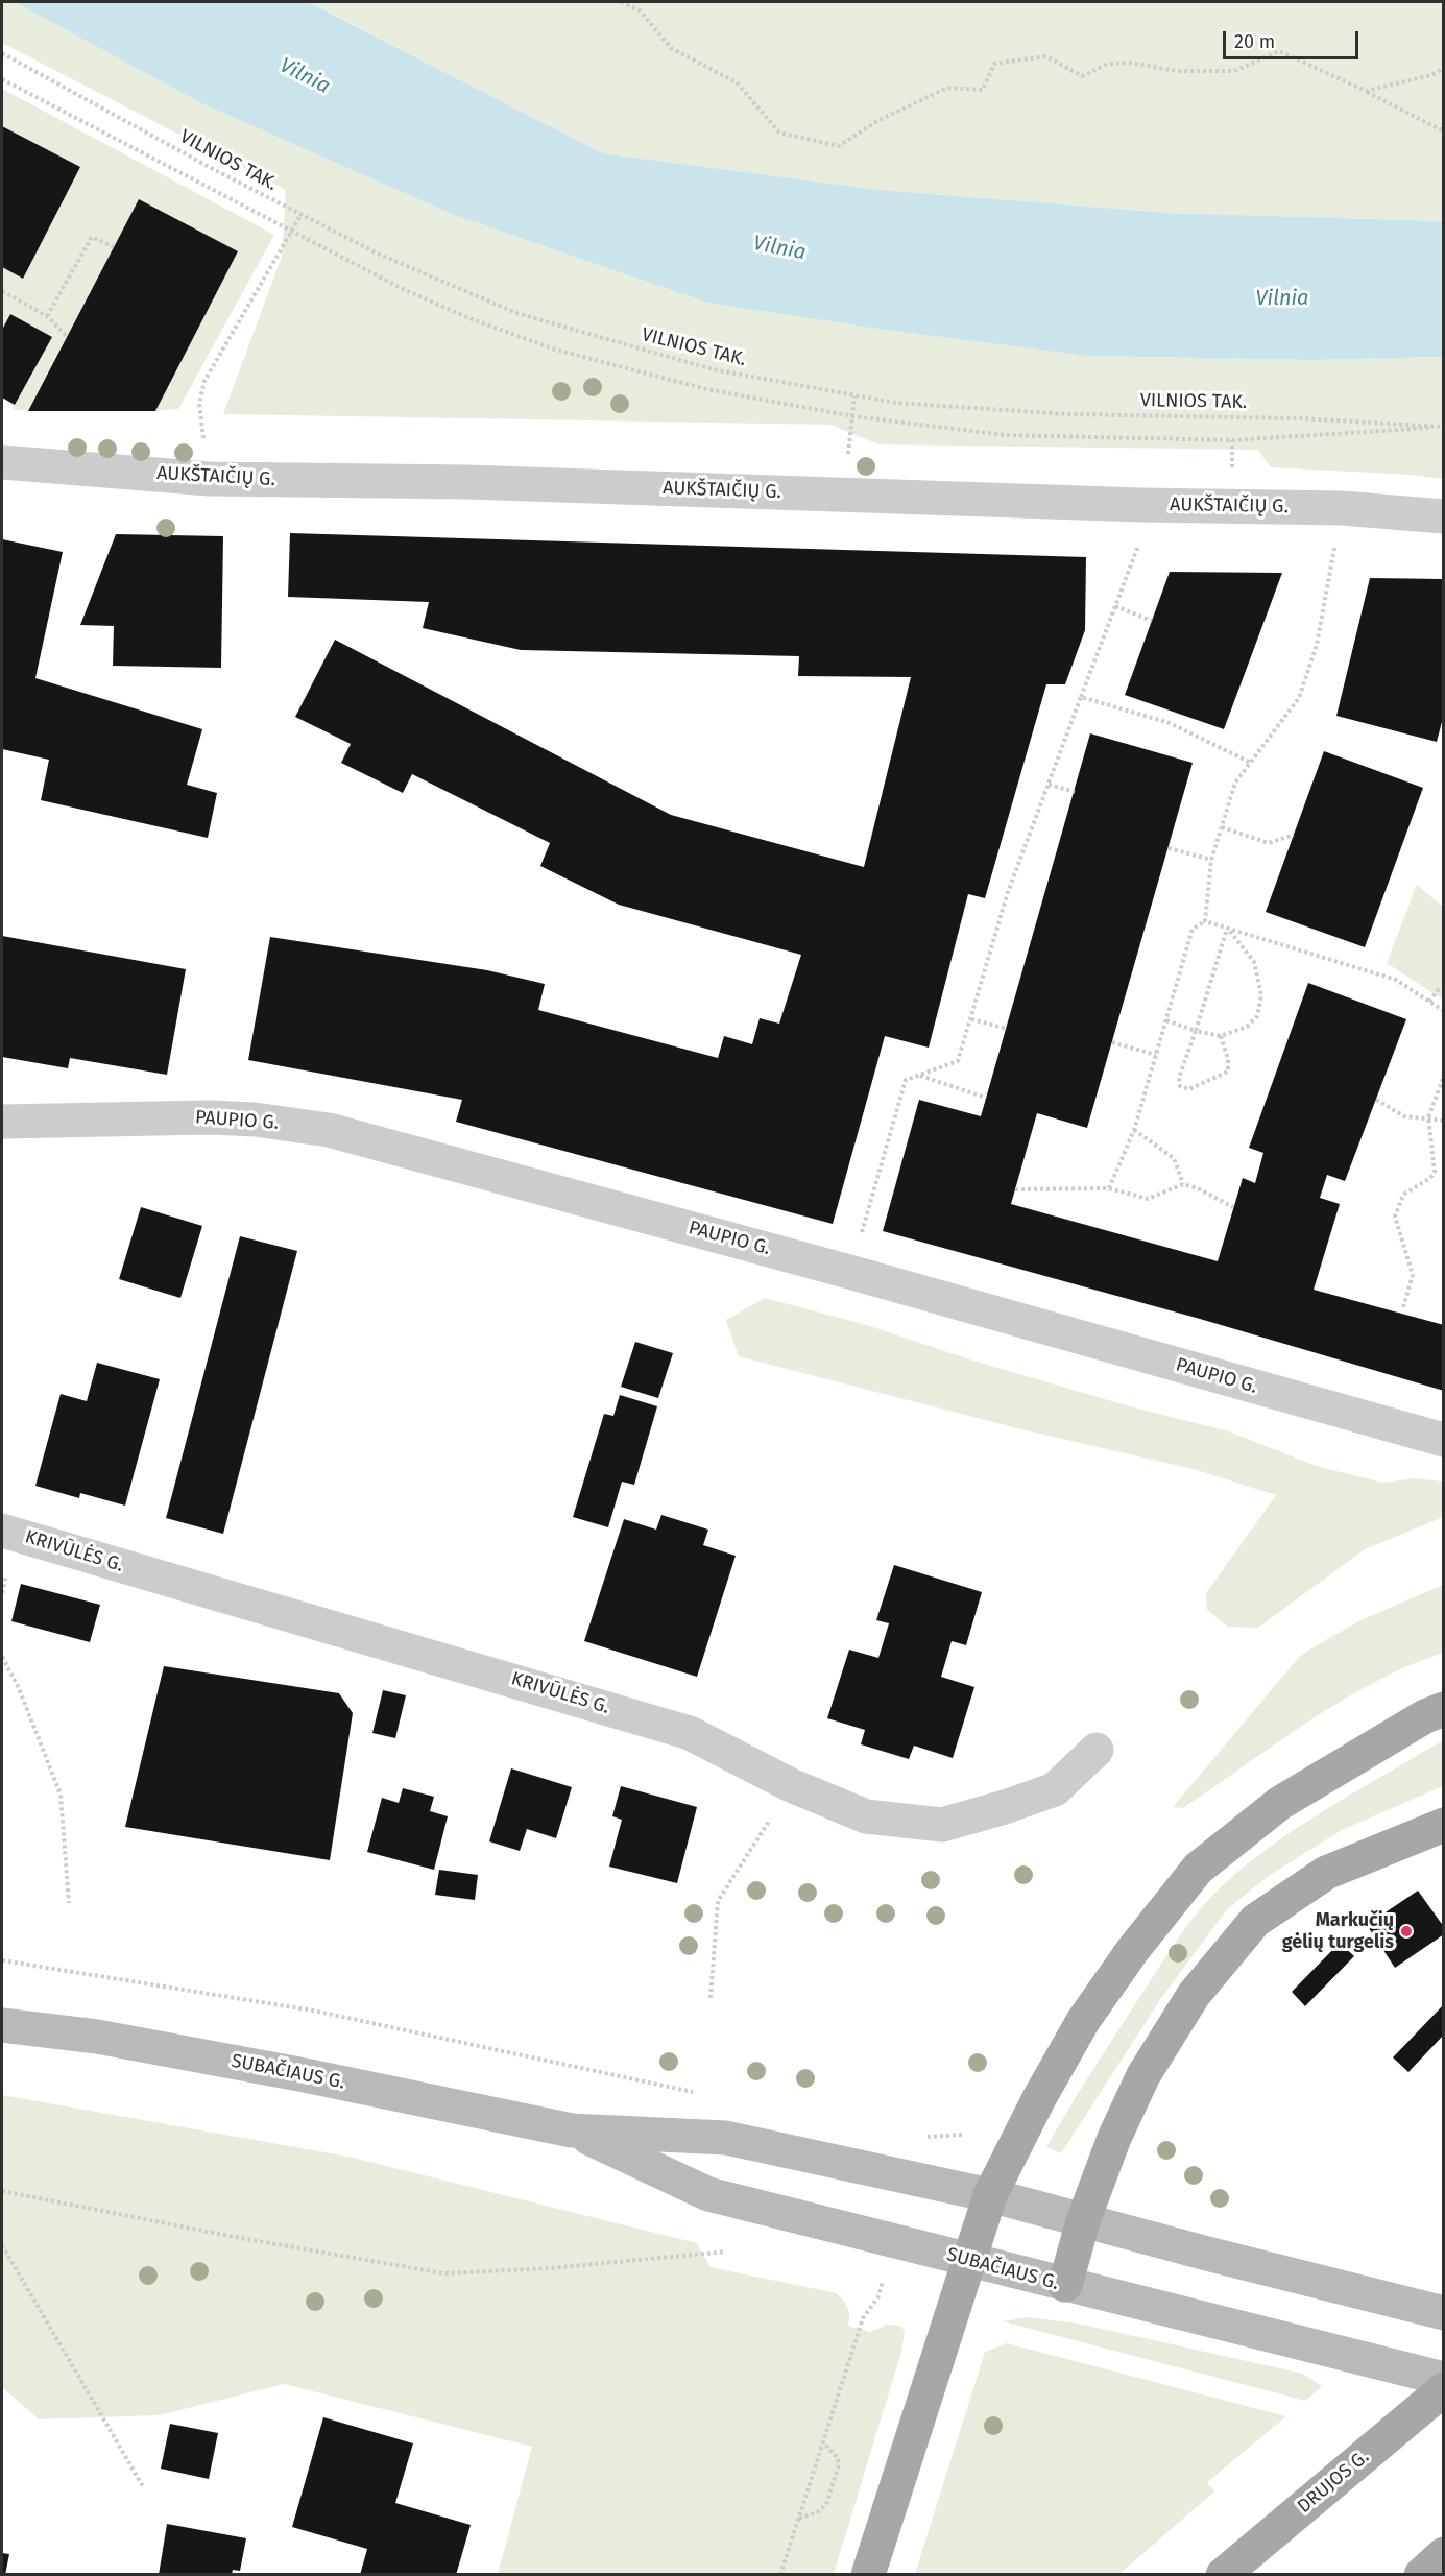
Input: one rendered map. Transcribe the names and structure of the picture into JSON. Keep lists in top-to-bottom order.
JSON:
{
  "streets": {
    "main road": ["SUBAČIAUS G.", "DRUJOS G."],
    "street": ["AUKŠTAIČIŲ G.", "PAUPIO G.", "KRIVŪLĖS G."],
    "path": ["VILNIOS TAK."]
  },
  "water": ["Vilnia"],
  "places": ["Markučių gėlių turgelis"],
  "scale_bar": "20 m"
}
